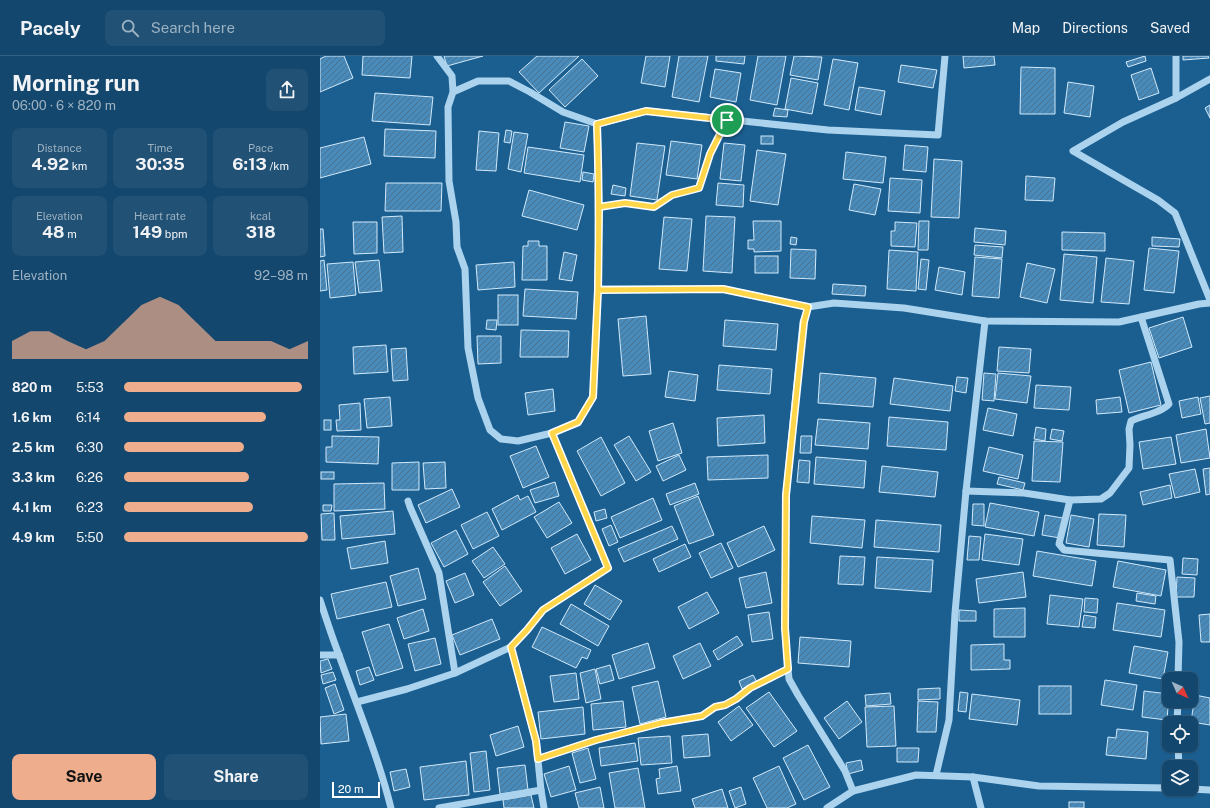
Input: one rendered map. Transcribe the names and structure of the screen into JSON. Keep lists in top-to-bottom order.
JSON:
{
  "scale_bar": "20 m",
  "north": "bottom right",
  "page": {
    "header": "Pacely",
    "search": "Search here",
    "nav": ["Map", "Directions", "Saved"],
    "heading": ["Morning run", "06:00 · 6 × 820 m"],
    "stats": [
      ["Distance", "4.92 km"],
      ["Time", "30:35"],
      ["Pace", "6:13 /km"],
      ["Elevation", "48 m"],
      ["Heart rate", "149 bpm"],
      ["kcal", "318"]
    ],
    "chart": ["Elevation", "92–98 m"],
    "list": [
      {
        "name": "820 m",
        "note": "5:53"
      },
      {
        "name": "1.6 km",
        "note": "6:14"
      },
      {
        "name": "2.5 km",
        "note": "6:30"
      },
      {
        "name": "3.3 km",
        "note": "6:26"
      },
      {
        "name": "4.1 km",
        "note": "6:23"
      },
      {
        "name": "4.9 km",
        "note": "5:50"
      }
    ],
    "buttons": ["Save", "Share"],
    "scale": "20 m"
  }
}
